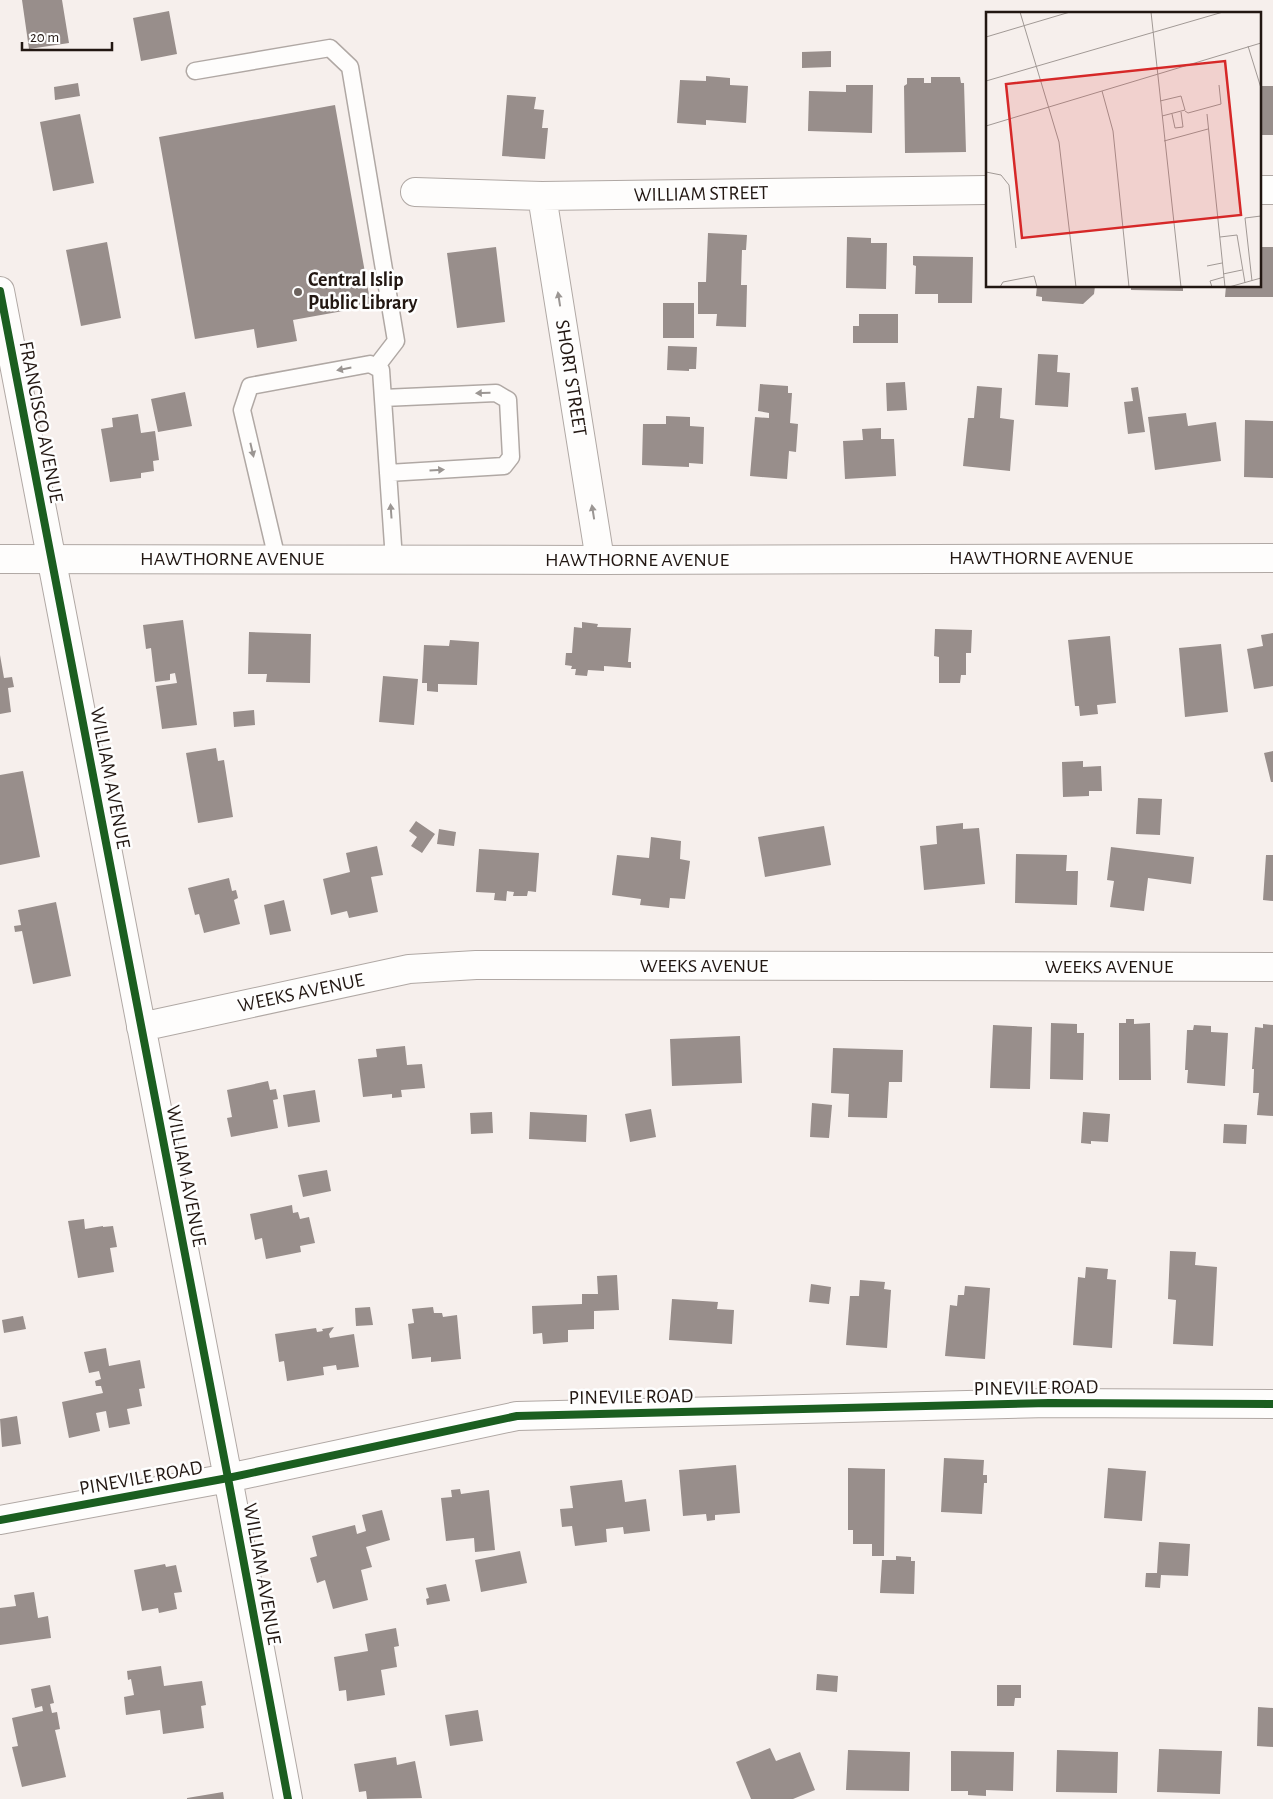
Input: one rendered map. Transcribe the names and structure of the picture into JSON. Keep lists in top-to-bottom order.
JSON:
{
  "streets": {
    "street": [
      "WILLIAM STREET",
      "SHORT STREET",
      "FRANCISCO AVENUE",
      "HAWTHORNE AVENUE",
      "WILLIAM AVENUE",
      "WEEKS AVENUE",
      "PINEVILE ROAD"
    ]
  },
  "crossings": [
    ["WILLIAM STREET", "SHORT STREET"],
    ["SHORT STREET", "HAWTHORNE AVENUE"],
    ["FRANCISCO AVENUE", "HAWTHORNE AVENUE"],
    ["FRANCISCO AVENUE", "WILLIAM AVENUE"],
    ["HAWTHORNE AVENUE", "WILLIAM AVENUE"],
    ["WILLIAM AVENUE", "WEEKS AVENUE"],
    ["WILLIAM AVENUE", "PINEVILE ROAD"]
  ],
  "one_way": ["SHORT STREET"],
  "places": ["Central Islip Public Library"],
  "scale_bar": "20 m"
}
